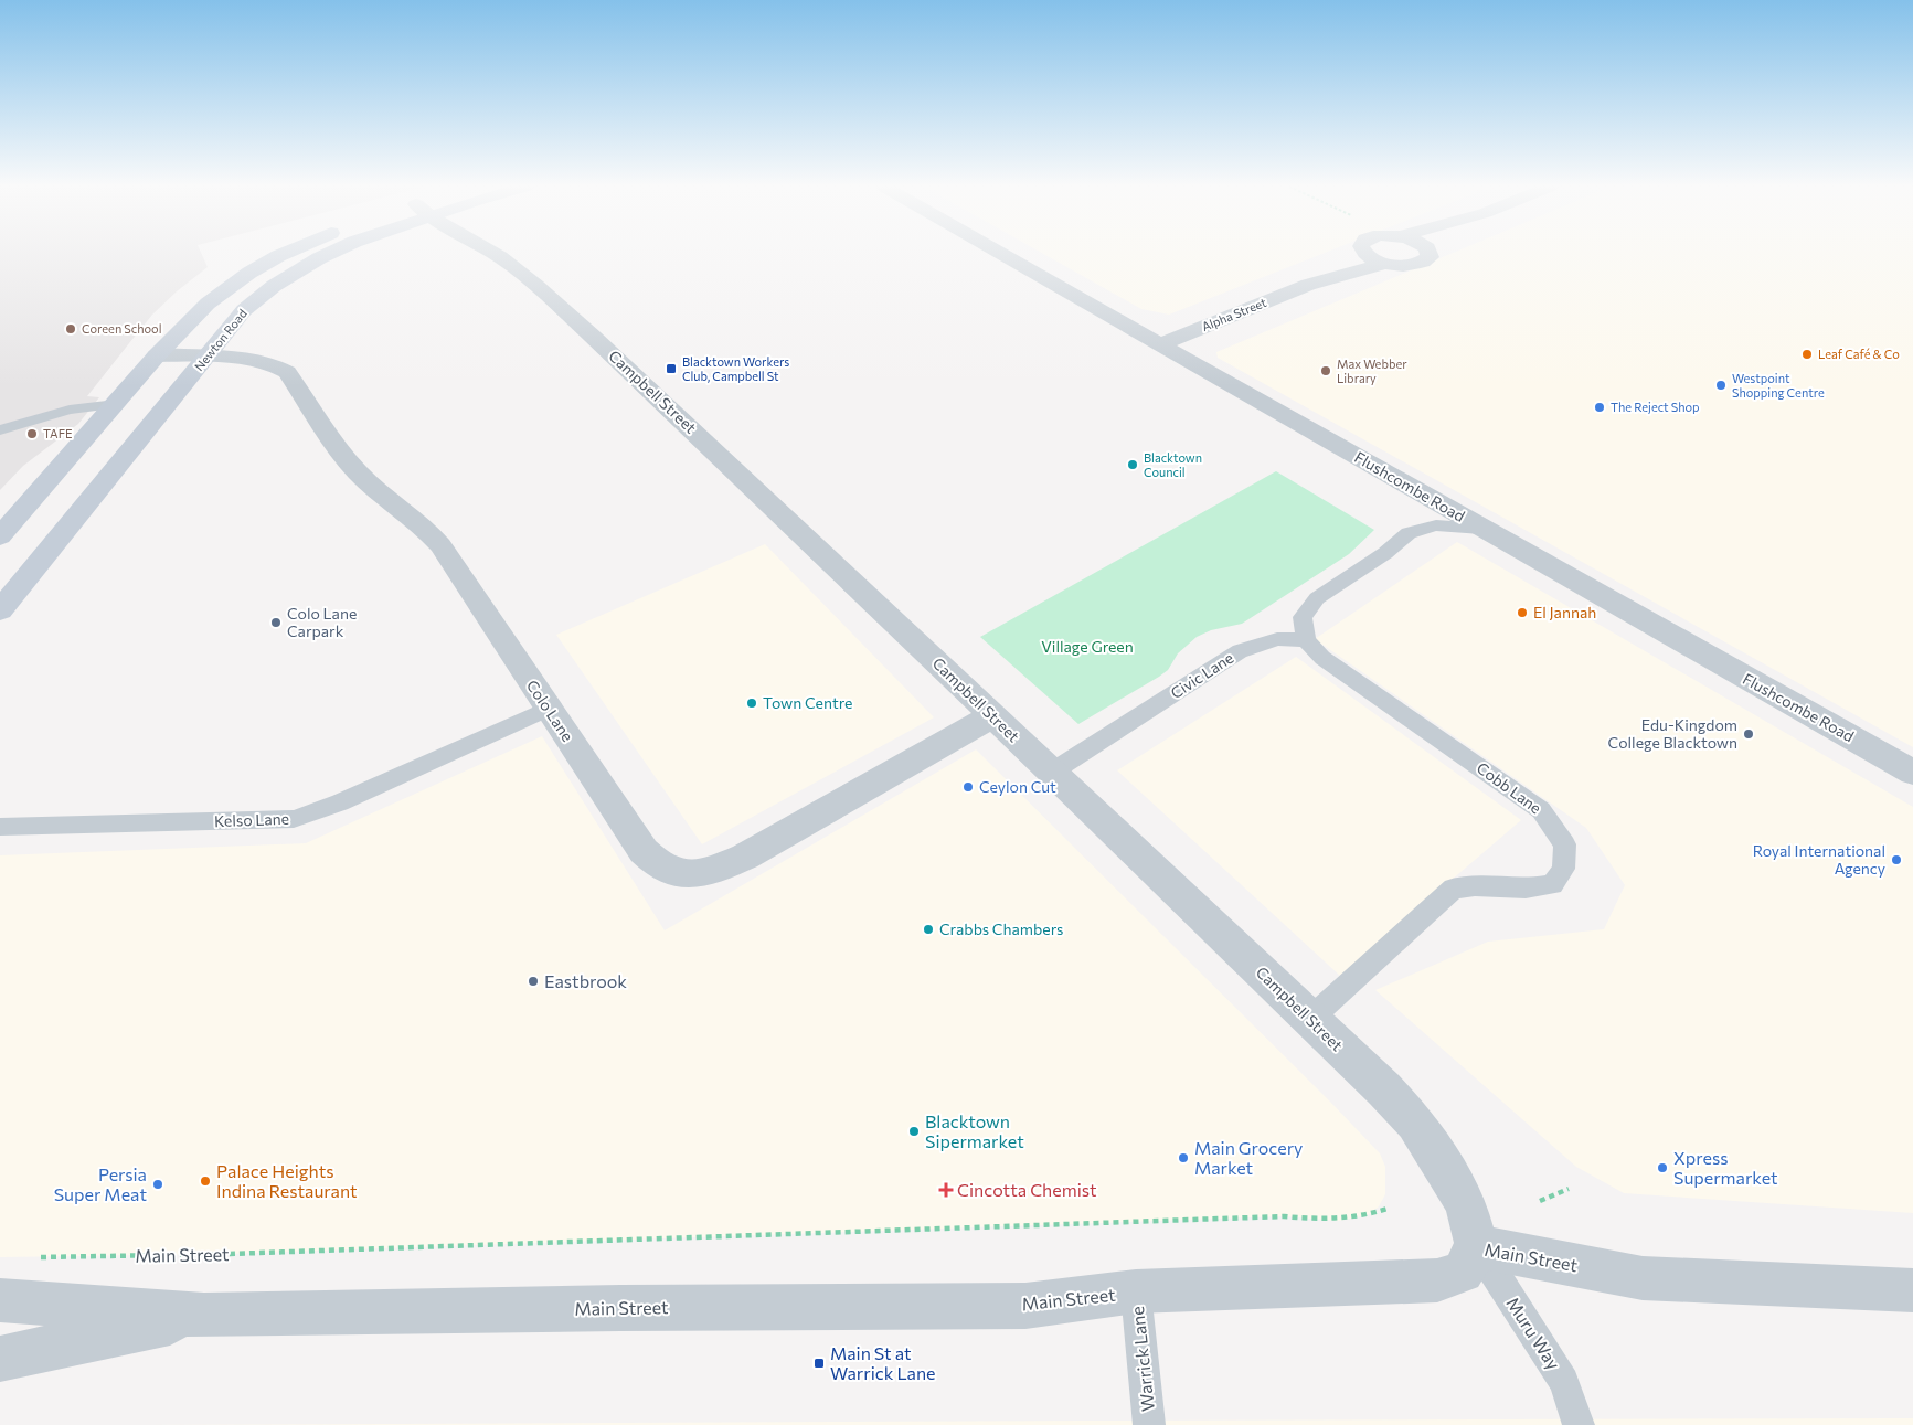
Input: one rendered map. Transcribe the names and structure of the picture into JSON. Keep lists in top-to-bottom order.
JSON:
{
  "streets": {
    "main road": ["Newton Road"],
    "street": [
      "Alpha Street",
      "Campbell Street",
      "Flushcombe Road",
      "Colo Lane",
      "Main Street"
    ],
    "lane": [
      "Civic Lane",
      "Cobb Lane",
      "Kelso Lane",
      "Muru Way",
      "Warrick Lane"
    ]
  },
  "crossings": [
    ["Alpha Street", "Flushcombe Road"],
    ["Newton Road", "Colo Lane"],
    ["Campbell Street", "Civic Lane"],
    ["Campbell Street", "Colo Lane"],
    ["Campbell Street", "Cobb Lane"],
    ["Campbell Street", "Main Street"],
    ["Campbell Street", "Muru Way"],
    ["Civic Lane", "Cobb Lane"],
    ["Colo Lane", "Kelso Lane"],
    ["Main Street", "Muru Way"],
    ["Main Street", "Warrick Lane"]
  ],
  "parks": ["Village Green"],
  "places": {
    "other": [
      "Coreen School",
      "Leaf Café & Co",
      "Max Webber Library",
      "Westpoint Shopping Centre",
      "The Reject Shop",
      "TAFE",
      "Blacktown Council",
      "El Jannah",
      "Colo Lane Carpark",
      "Town Centre",
      "Edu-Kingdom College Blacktown",
      "Ceylon Cut",
      "Royal International Agency",
      "Crabbs Chambers",
      "Eastbrook",
      "Blacktown Sipermarket",
      "Main Grocery Market",
      "Xpress Supermarket",
      "Palace Heights Indina Restaurant",
      "Persia Super Meat"
    ],
    "transit": ["Blacktown Workers Club, Campbell St", "Main St at Warrick Lane"],
    "health": ["Cincotta Chemist"]
  }
}
